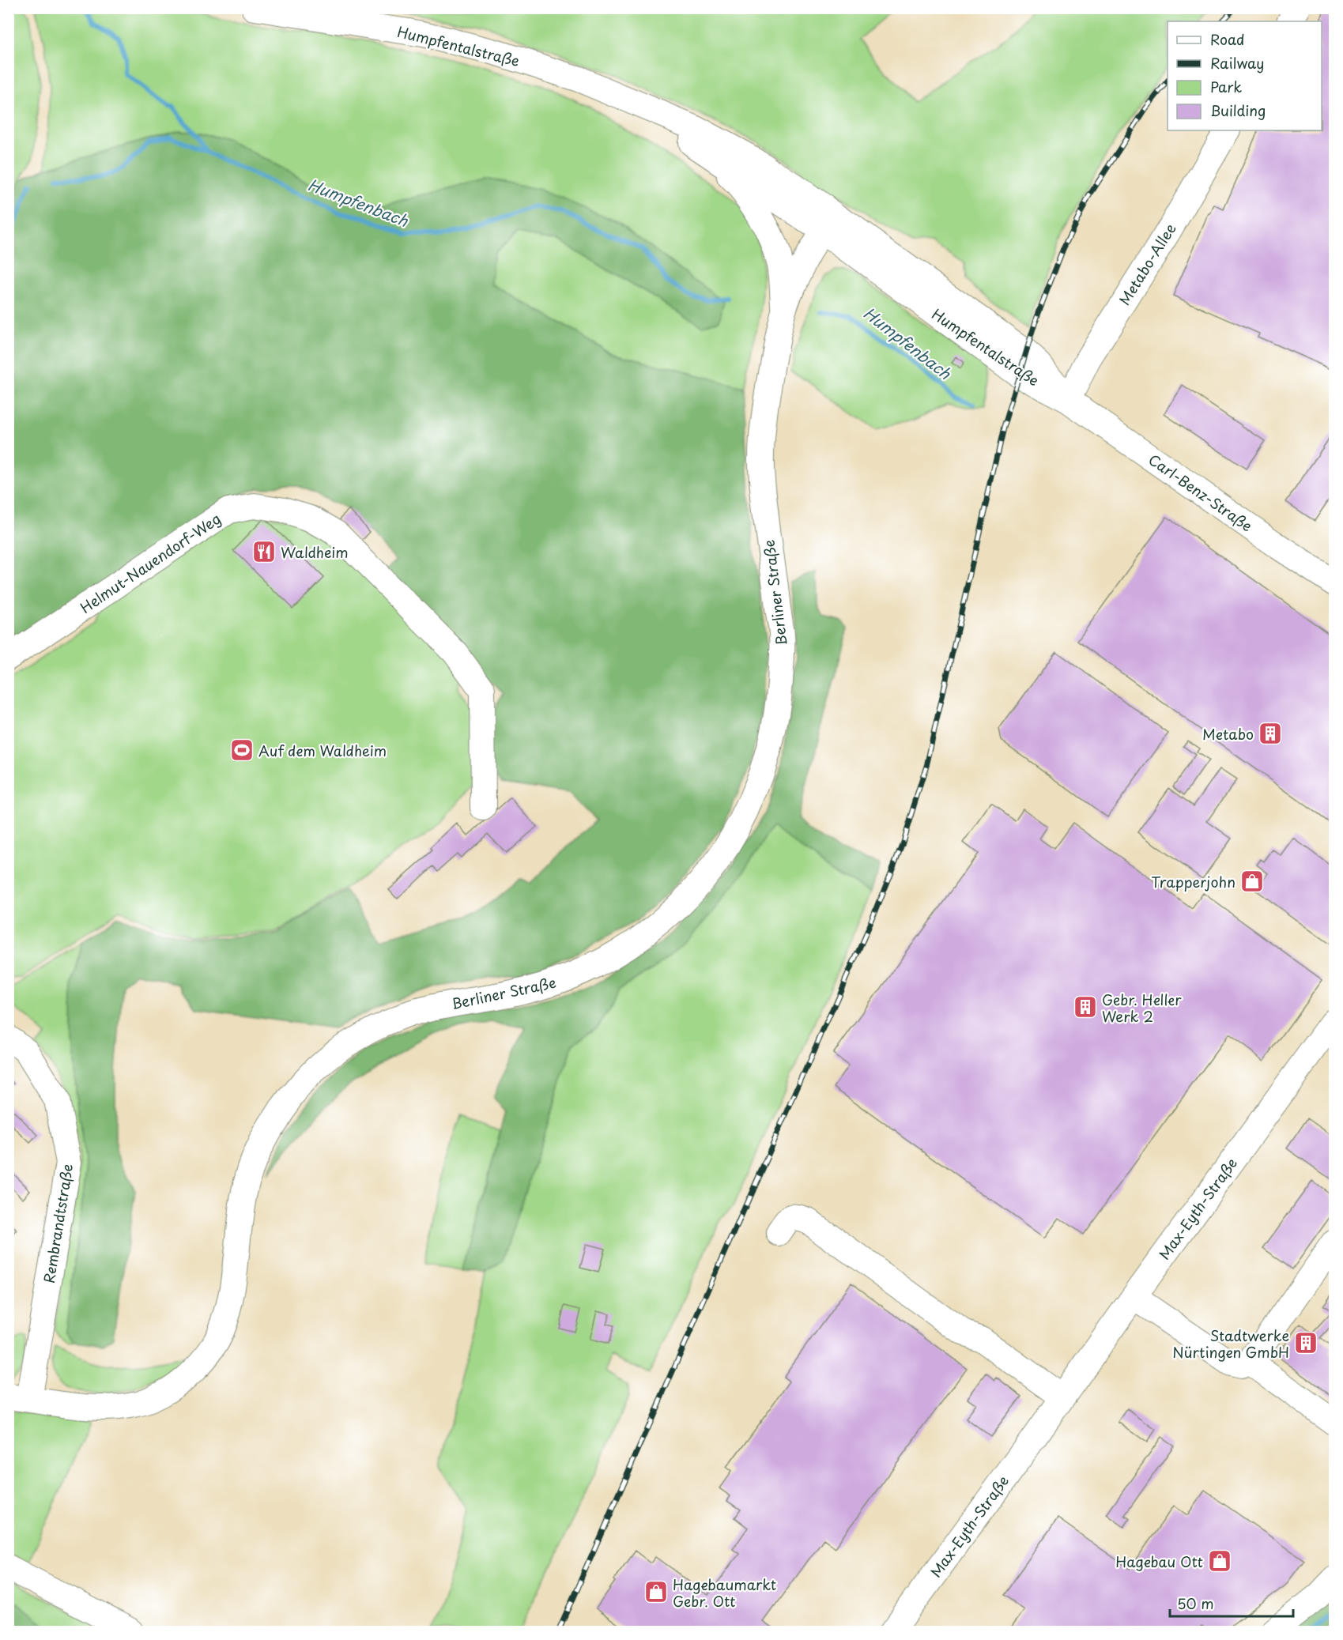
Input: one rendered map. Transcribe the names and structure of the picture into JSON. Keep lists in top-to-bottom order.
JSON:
{
  "streets": {
    "street": [
      "Humpfentalstraße",
      "Metabo-Allee",
      "Carl-Benz-Straße",
      "Helmut-Nauendorf-Weg",
      "Berliner Straße",
      "Max-Eyth-Straße",
      "Rembrandtstraße"
    ]
  },
  "crossings": [
    ["Humpfentalstraße", "Metabo-Allee"],
    ["Humpfentalstraße", "Carl-Benz-Straße"],
    ["Humpfentalstraße", "Berliner Straße"],
    ["Metabo-Allee", "Carl-Benz-Straße"],
    ["Berliner Straße", "Rembrandtstraße"]
  ],
  "water": ["Humpfenbach"],
  "places": {
    "restaurant": ["Waldheim"],
    "building": ["Metabo", "Gebr. Heller Werk 2", "Stadtwerke Nürtingen GmbH"],
    "sports": ["Auf dem Waldheim"],
    "shop": ["Trapperjohn", "Hagebau Ott", "Hagebaumarkt Gebr. Ott"]
  },
  "legend": [
    "Road",
    "Railway",
    "Park",
    "Building"
  ],
  "scale_bar": "50 m"
}
